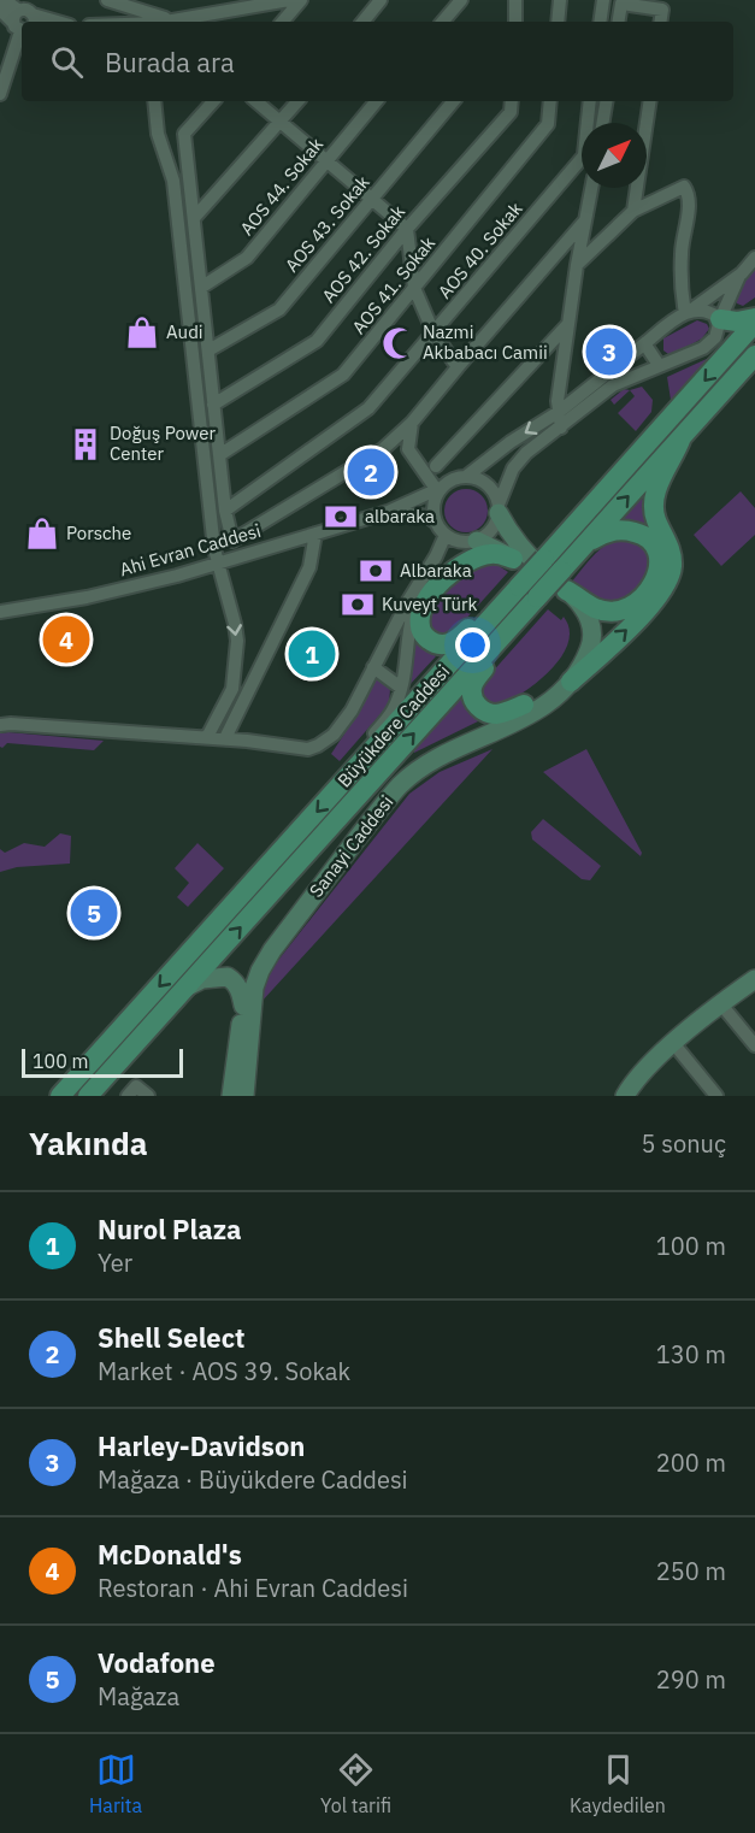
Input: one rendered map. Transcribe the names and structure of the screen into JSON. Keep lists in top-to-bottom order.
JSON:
{
  "streets": {
    "main road": ["Büyükdere Caddesi"],
    "street": [
      "AOS 44. Sokak",
      "AOS 43. Sokak",
      "AOS 40. Sokak",
      "AOS 42. Sokak",
      "AOS 41. Sokak",
      "Ahi Evran Caddesi",
      "Sanayi Caddesi"
    ]
  },
  "crossings": [
    ["Ahi Evran Caddesi", "Sanayi Caddesi"],
    ["Büyükdere Caddesi", "Sanayi Caddesi"]
  ],
  "places": {
    "shop": ["Audi", "Porsche"],
    "mosque": ["Nazmi Akbabacı Camii"],
    "building": ["Doğuş Power Center"],
    "bank": ["albaraka", "Albaraka", "Kuveyt Türk"]
  },
  "scale_bar": "100 m",
  "north": "top right",
  "page": {
    "search": "Burada ara",
    "pins": [
      "3",
      "2",
      "4",
      "1",
      "5"
    ],
    "scale": "100 m",
    "heading": ["Yakında", "5 sonuç"],
    "list": [
      {
        "mark": "1",
        "name": "Nurol Plaza",
        "note": "Yer",
        "value": "100 m"
      },
      {
        "mark": "2",
        "name": "Shell Select",
        "note": "Market · AOS 39. Sokak",
        "value": "130 m"
      },
      {
        "mark": "3",
        "name": "Harley-Davidson",
        "note": "Mağaza · Büyükdere Caddesi",
        "value": "200 m"
      },
      {
        "mark": "4",
        "name": "McDonald's",
        "note": "Restoran · Ahi Evran Caddesi",
        "value": "250 m"
      },
      {
        "mark": "5",
        "name": "Vodafone",
        "note": "Mağaza",
        "value": "290 m"
      }
    ],
    "nav": ["Harita", "Yol tarifi", "Kaydedilen"]
  }
}
